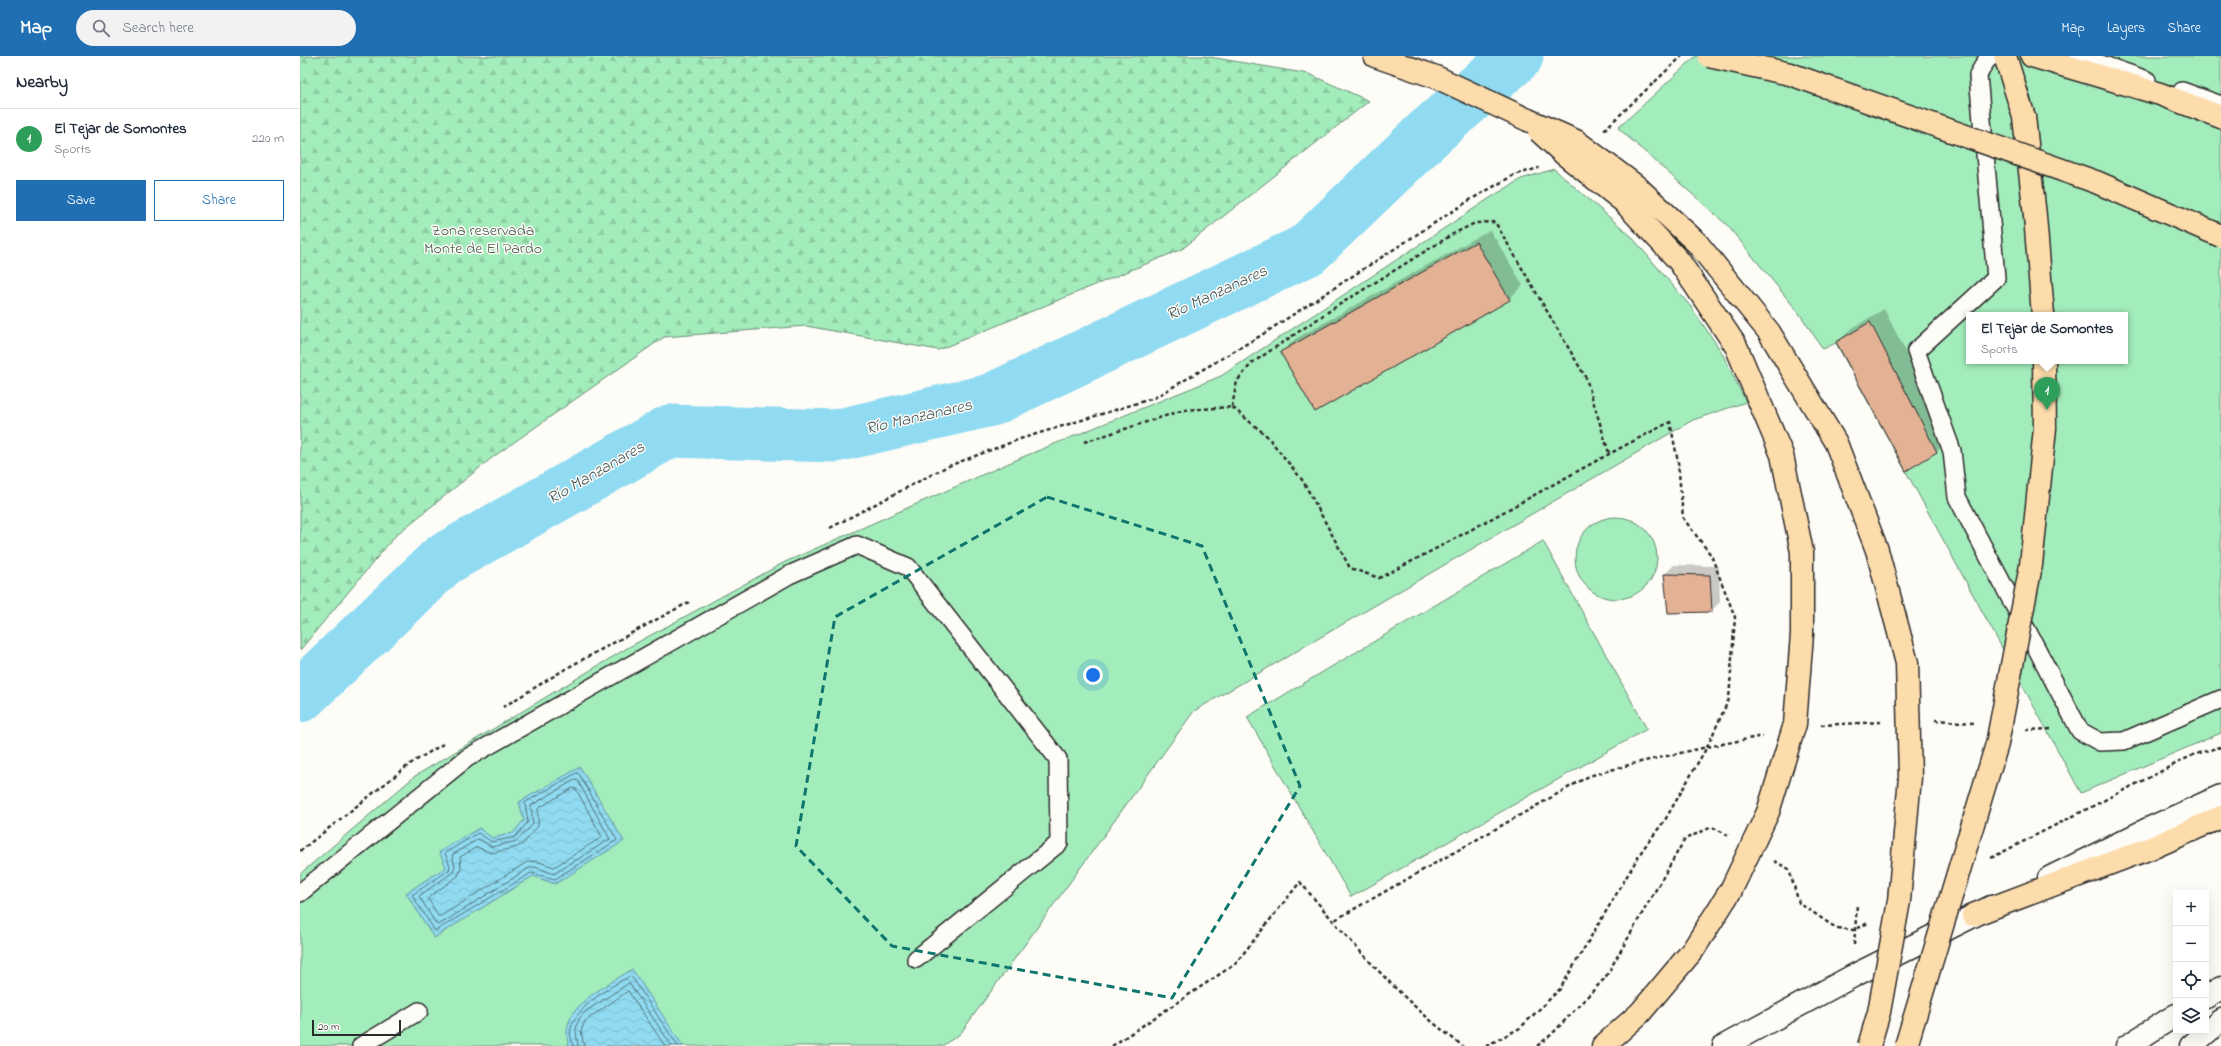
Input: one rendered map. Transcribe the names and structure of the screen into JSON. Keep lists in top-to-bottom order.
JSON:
{
  "water": ["Río Manzanares"],
  "parks": ["Zona reservada Monte de El Pardo"],
  "scale_bar": "20 m",
  "page": {
    "header": "Map",
    "search": "Search here",
    "nav": ["Map", "Layers", "Share"],
    "heading": "Nearby",
    "list": [
      {
        "mark": "1",
        "name": "El Tejar de Somontes",
        "note": "Sports",
        "value": "220 m"
      }
    ],
    "buttons": ["Save", "Share"],
    "popup": ["El Tejar de Somontes", "Sports"],
    "pins": "1",
    "map_buttons": ["+", "−"],
    "scale": "20 m"
  }
}
